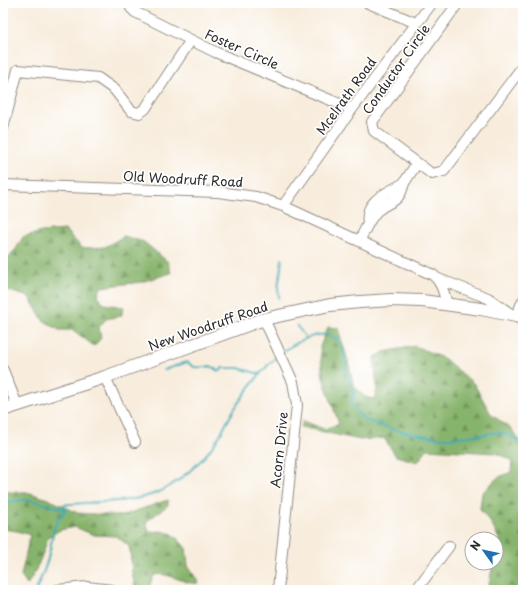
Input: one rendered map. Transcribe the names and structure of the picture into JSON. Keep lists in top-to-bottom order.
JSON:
{
  "streets": {
    "main road": ["New Woodruff Road"],
    "street": [
      "Foster Circle",
      "Conductor Circle",
      "Mcelrath Road",
      "Old Woodruff Road",
      "Acorn Drive"
    ]
  },
  "crossings": [
    ["Foster Circle", "Mcelrath Road"],
    ["Mcelrath Road", "Old Woodruff Road"],
    ["Old Woodruff Road", "New Woodruff Road"],
    ["New Woodruff Road", "Acorn Drive"]
  ],
  "north": "top left"
}
